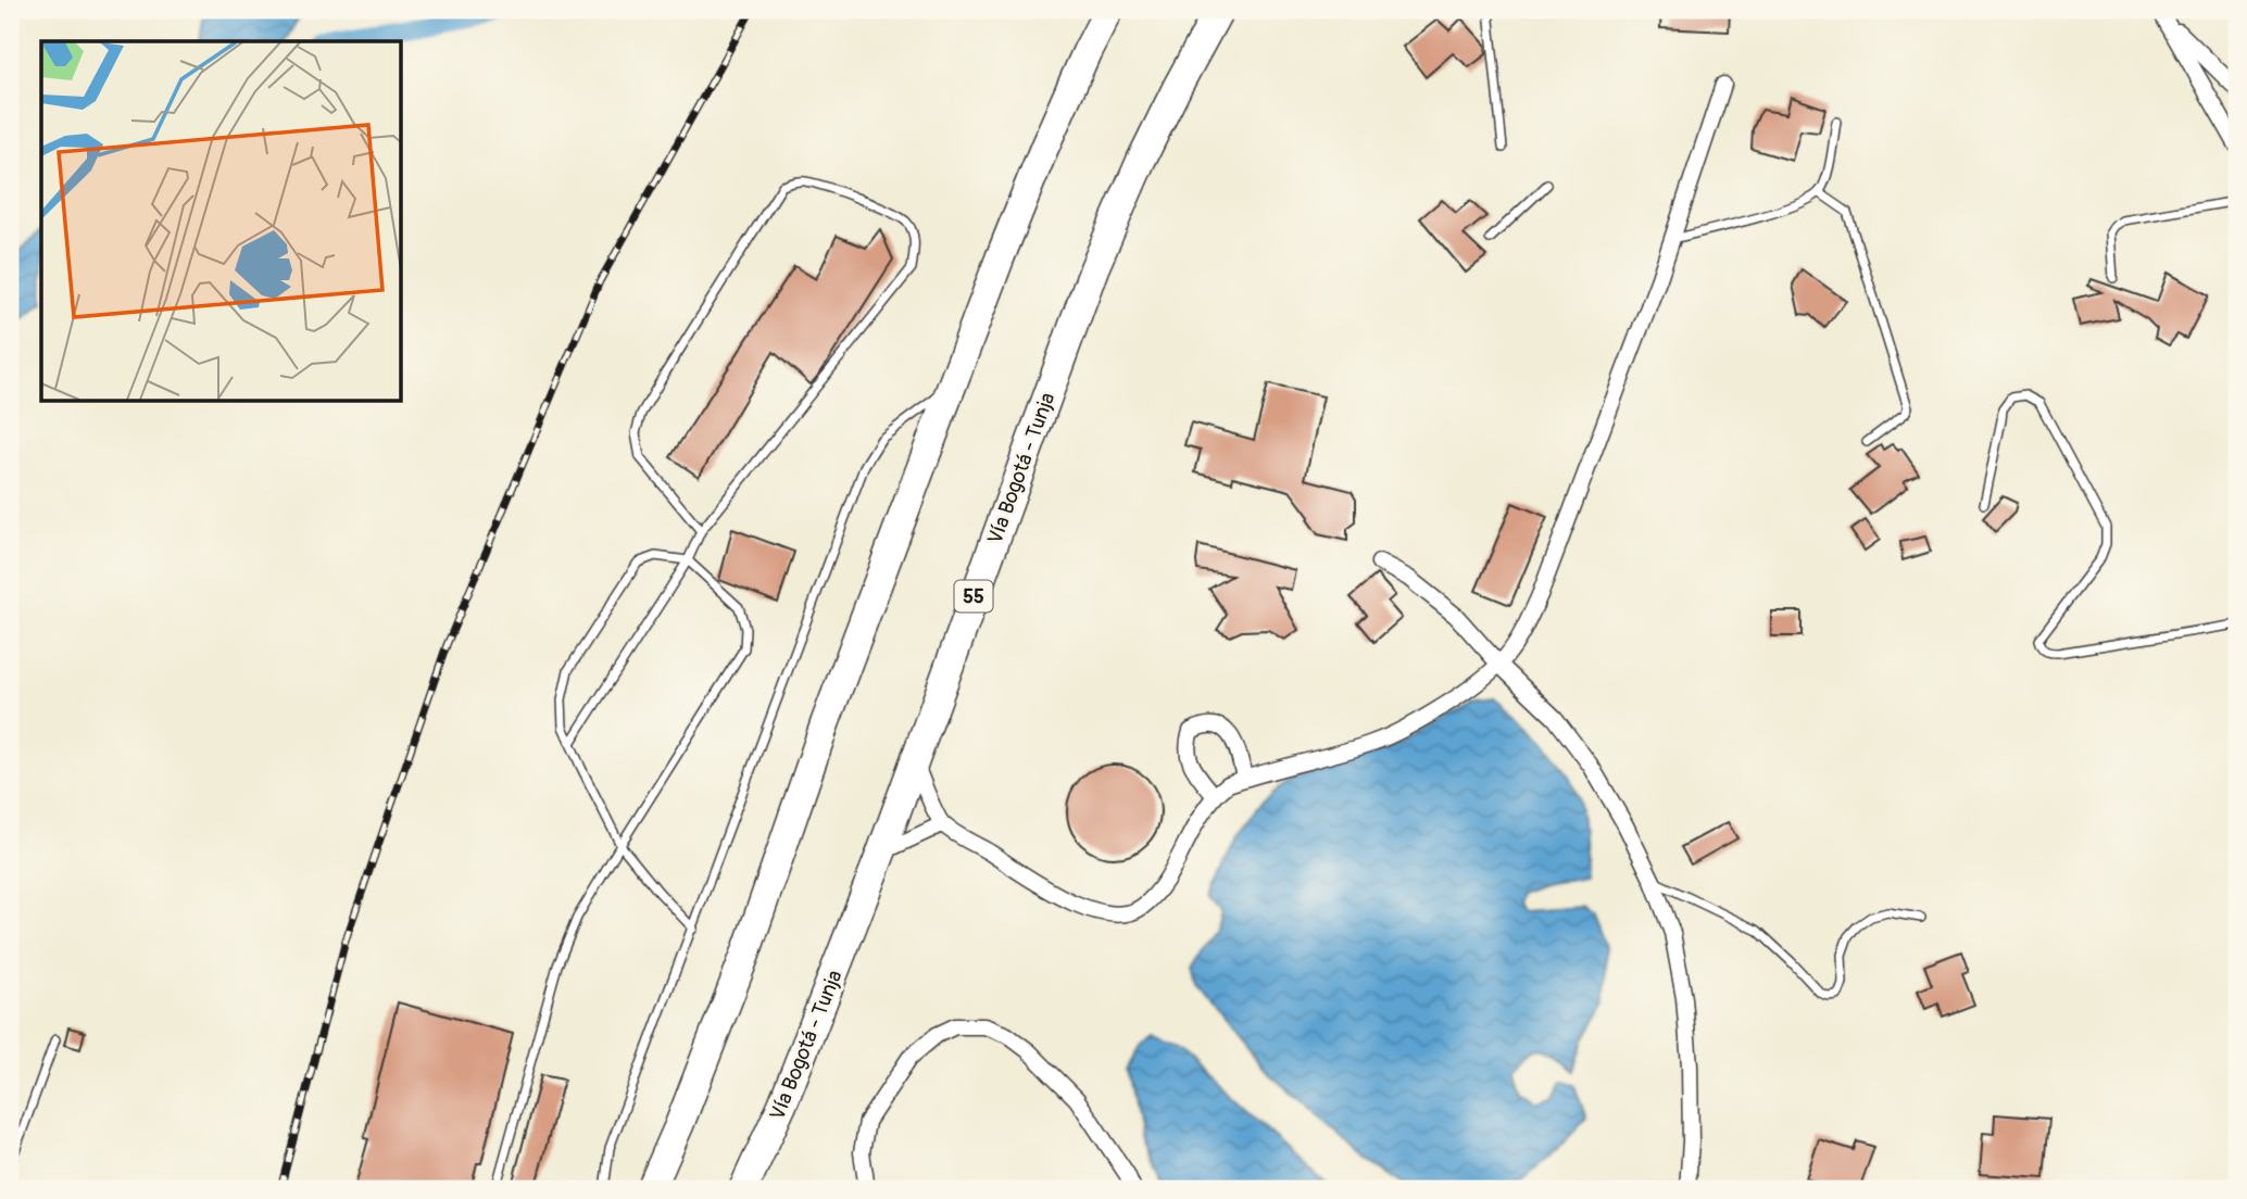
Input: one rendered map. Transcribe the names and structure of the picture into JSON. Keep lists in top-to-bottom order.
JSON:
{
  "streets": {
    "highway": ["Vía Bogotá - Tunja", "55"]
  }
}
